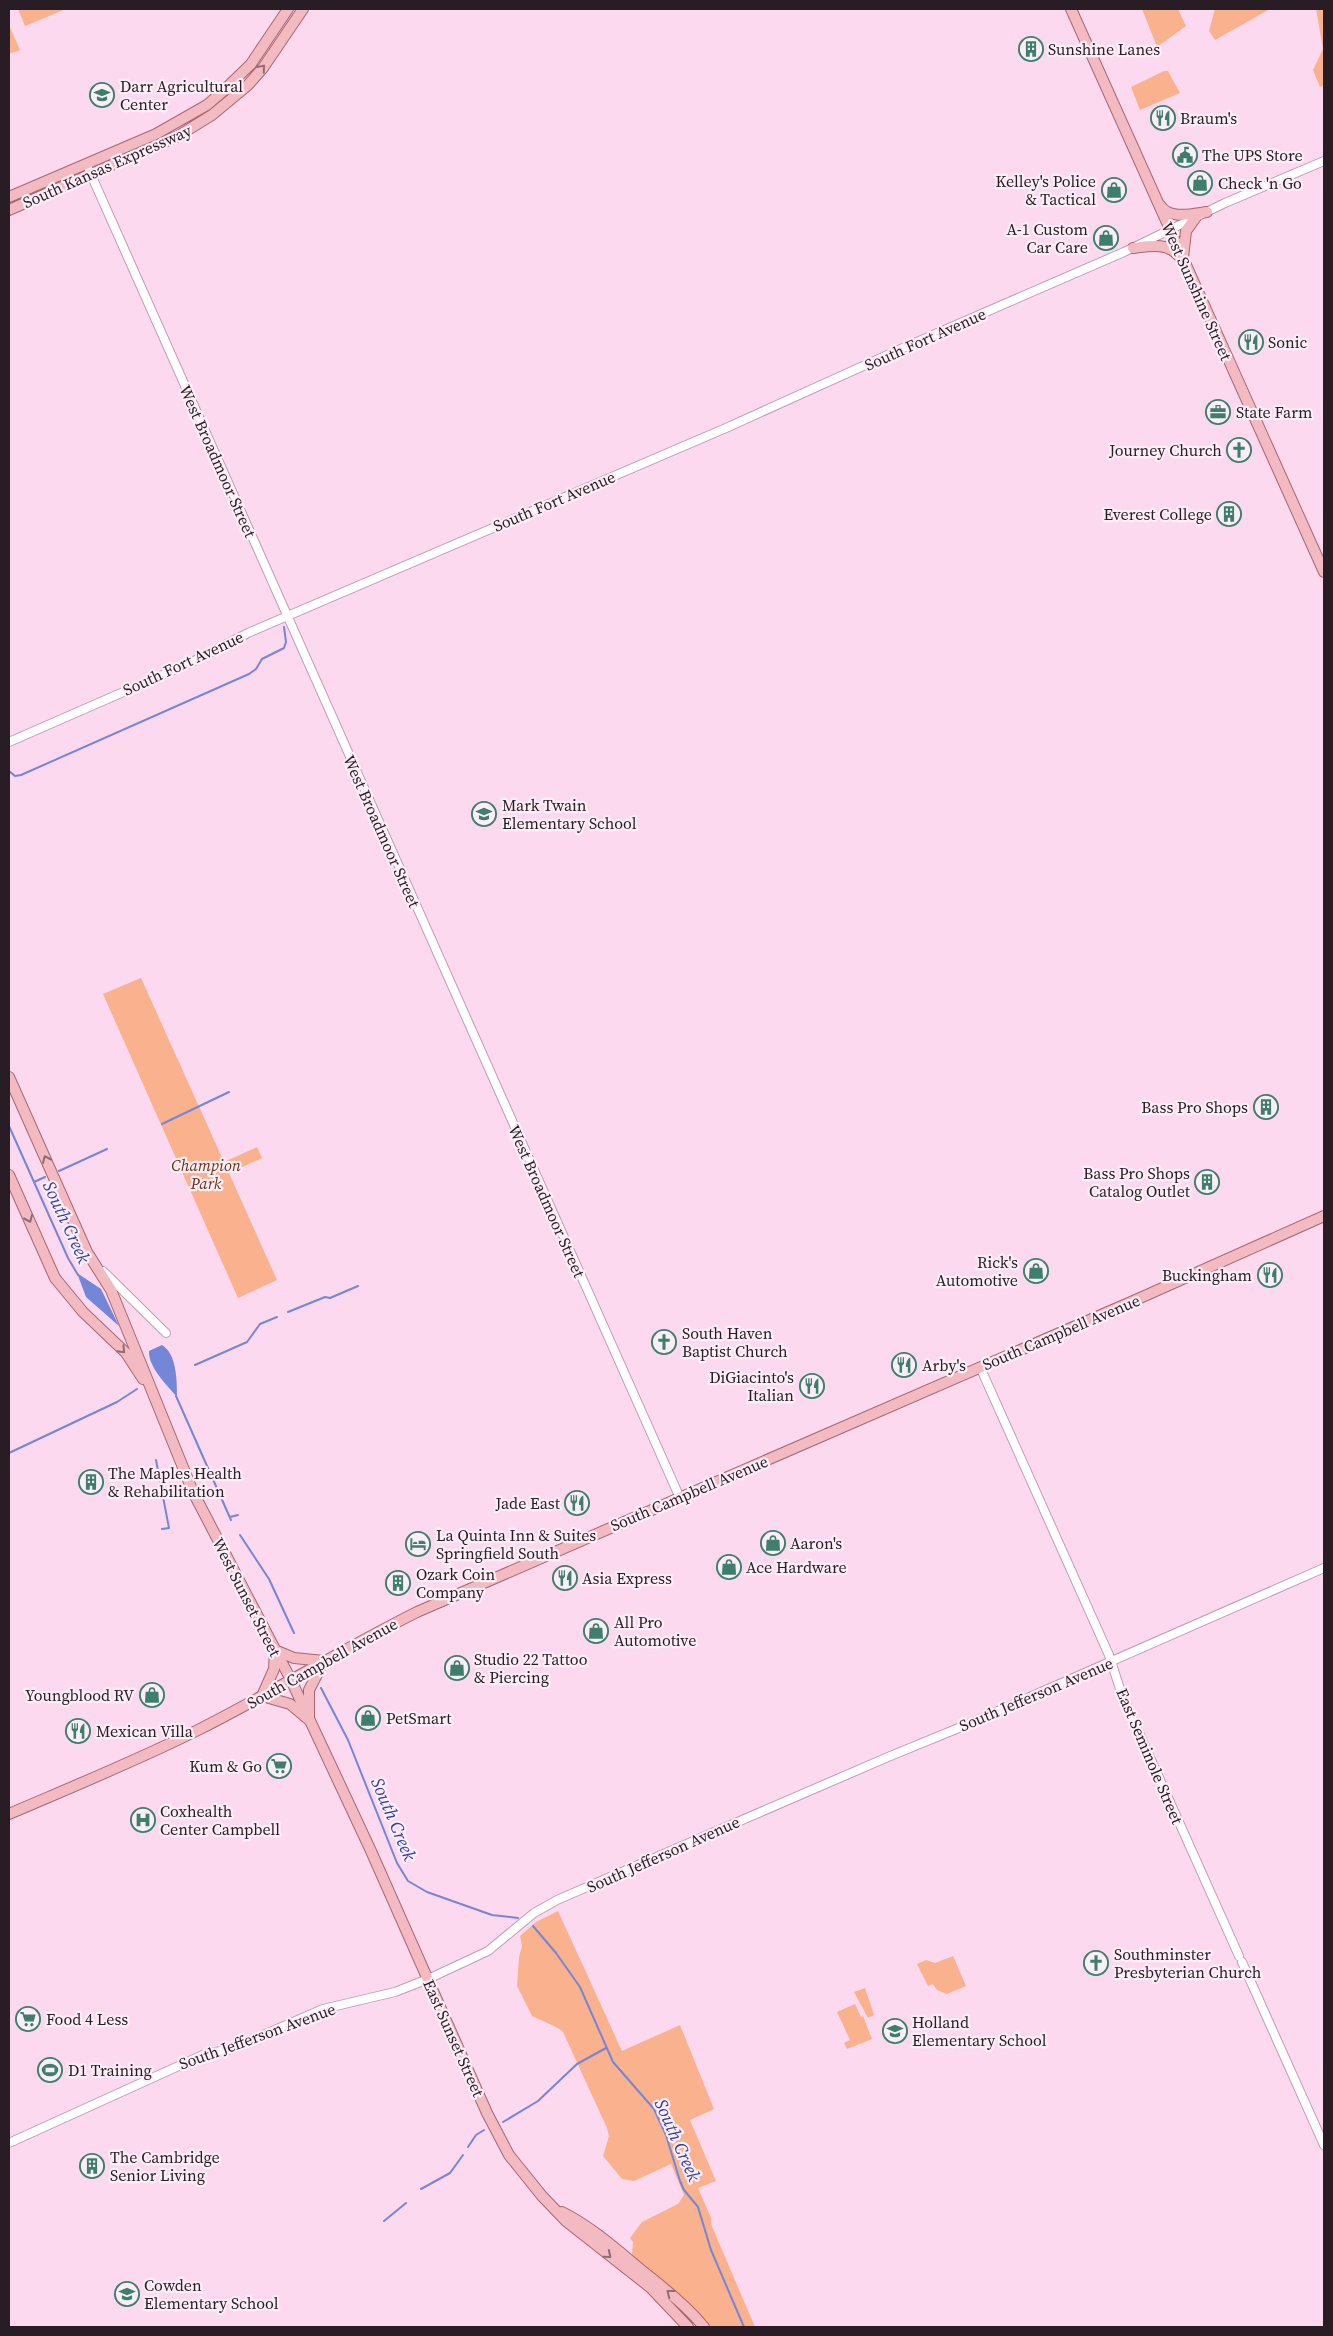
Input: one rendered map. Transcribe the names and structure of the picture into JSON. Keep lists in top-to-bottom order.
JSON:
{
  "streets": {
    "main road": [
      "South Kansas Expressway",
      "West Sunshine Street",
      "South Campbell Avenue",
      "West Sunset Street",
      "East Sunset Street"
    ],
    "street": [
      "South Fort Avenue",
      "West Broadmoor Street",
      "South Jefferson Avenue",
      "East Seminole Street"
    ]
  },
  "crossings": [
    ["South Kansas Expressway", "West Broadmoor Street"],
    ["West Sunshine Street", "South Fort Avenue"],
    ["South Fort Avenue", "West Broadmoor Street"],
    ["West Broadmoor Street", "South Campbell Avenue"],
    ["South Campbell Avenue", "West Sunset Street"],
    ["South Campbell Avenue", "East Seminole Street"],
    ["West Sunset Street", "East Sunset Street"],
    ["South Jefferson Avenue", "East Seminole Street"],
    ["South Jefferson Avenue", "East Sunset Street"]
  ],
  "water": ["South Creek"],
  "parks": ["Champion Park"],
  "places": {
    "building": [
      "Sunshine Lanes",
      "Everest College",
      "Bass Pro Shops",
      "Bass Pro Shops Catalog Outlet",
      "The Maples Health & Rehabilitation",
      "Ozark Coin Company",
      "The Cambridge Senior Living"
    ],
    "school or university": [
      "Darr Agricultural Center",
      "Mark Twain Elementary School",
      "Holland Elementary School",
      "Cowden Elementary School"
    ],
    "restaurant": [
      "Braum's",
      "Sonic",
      "Buckingham",
      "Arby's",
      "DiGiacinto's Italian",
      "Jade East",
      "Asia Express",
      "Mexican Villa"
    ],
    "public building": ["The UPS Store"],
    "shop": [
      "Check 'n Go",
      "Kelley's Police & Tactical",
      "A-1 Custom Car Care",
      "Rick's Automotive",
      "Aaron's",
      "Ace Hardware",
      "All Pro Automotive",
      "Studio 22 Tattoo & Piercing",
      "Youngblood RV",
      "PetSmart"
    ],
    "office": ["State Farm"],
    "church": ["Journey Church", "South Haven Baptist Church", "Southminster Presbyterian Church"],
    "hotel": ["La Quinta Inn & Suites Springfield South"],
    "supermarket": ["Kum & Go", "Food 4 Less"],
    "hospital": ["Coxhealth Center Campbell"],
    "sports": ["D1 Training"]
  }
}
